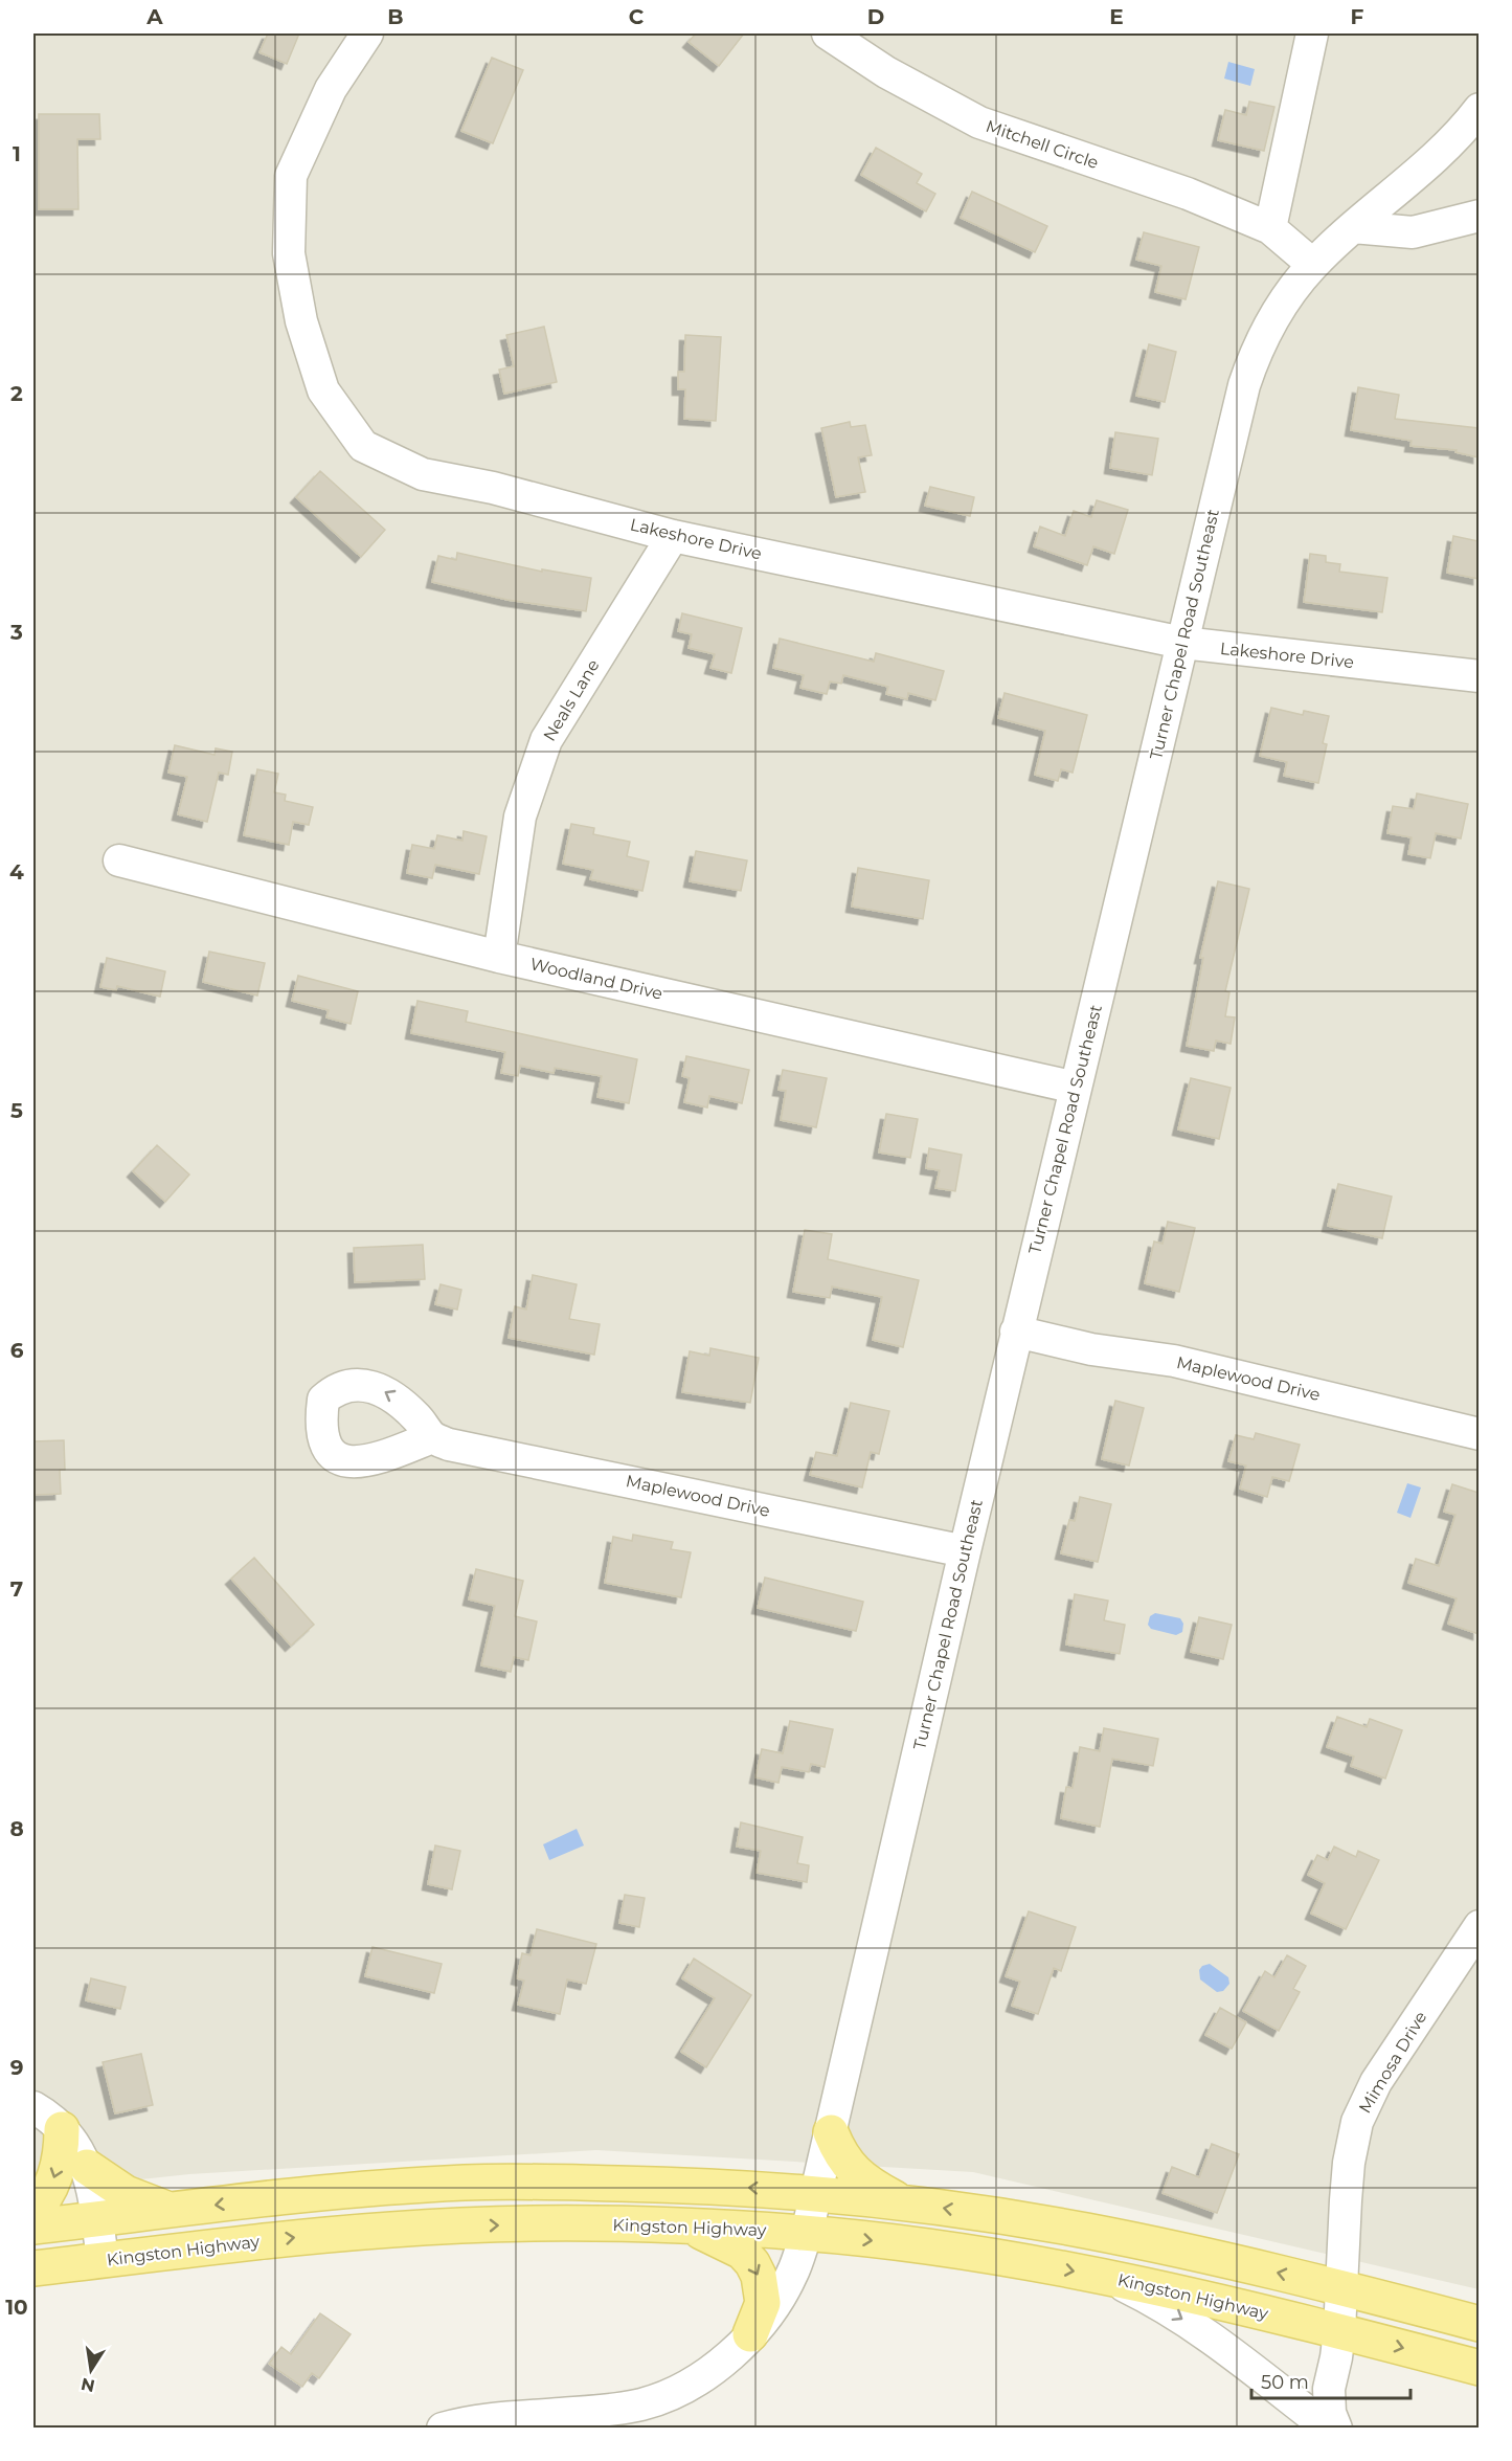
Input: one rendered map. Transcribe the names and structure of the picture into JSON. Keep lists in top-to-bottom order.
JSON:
{
  "streets": {
    "main road": ["Kingston Highway"],
    "street": [
      "Mitchell Circle",
      "Lakeshore Drive",
      "Turner Chapel Road Southeast",
      "Neals Lane",
      "Woodland Drive",
      "Maplewood Drive",
      "Mimosa Drive"
    ]
  },
  "crossings": [
    ["Mitchell Circle", "Turner Chapel Road Southeast"],
    ["Lakeshore Drive", "Turner Chapel Road Southeast"],
    ["Lakeshore Drive", "Neals Lane"],
    ["Turner Chapel Road Southeast", "Woodland Drive"],
    ["Turner Chapel Road Southeast", "Maplewood Drive"],
    ["Turner Chapel Road Southeast", "Kingston Highway"],
    ["Neals Lane", "Woodland Drive"],
    ["Mimosa Drive", "Kingston Highway"]
  ],
  "scale_bar": "50 m",
  "north": "bottom",
  "grid": {
    "columns": [
      "A",
      "B",
      "C",
      "D",
      "E",
      "F"
    ],
    "rows": [
      "1",
      "2",
      "3",
      "4",
      "5",
      "6",
      "7",
      "8",
      "9",
      "10"
    ]
  }
}
